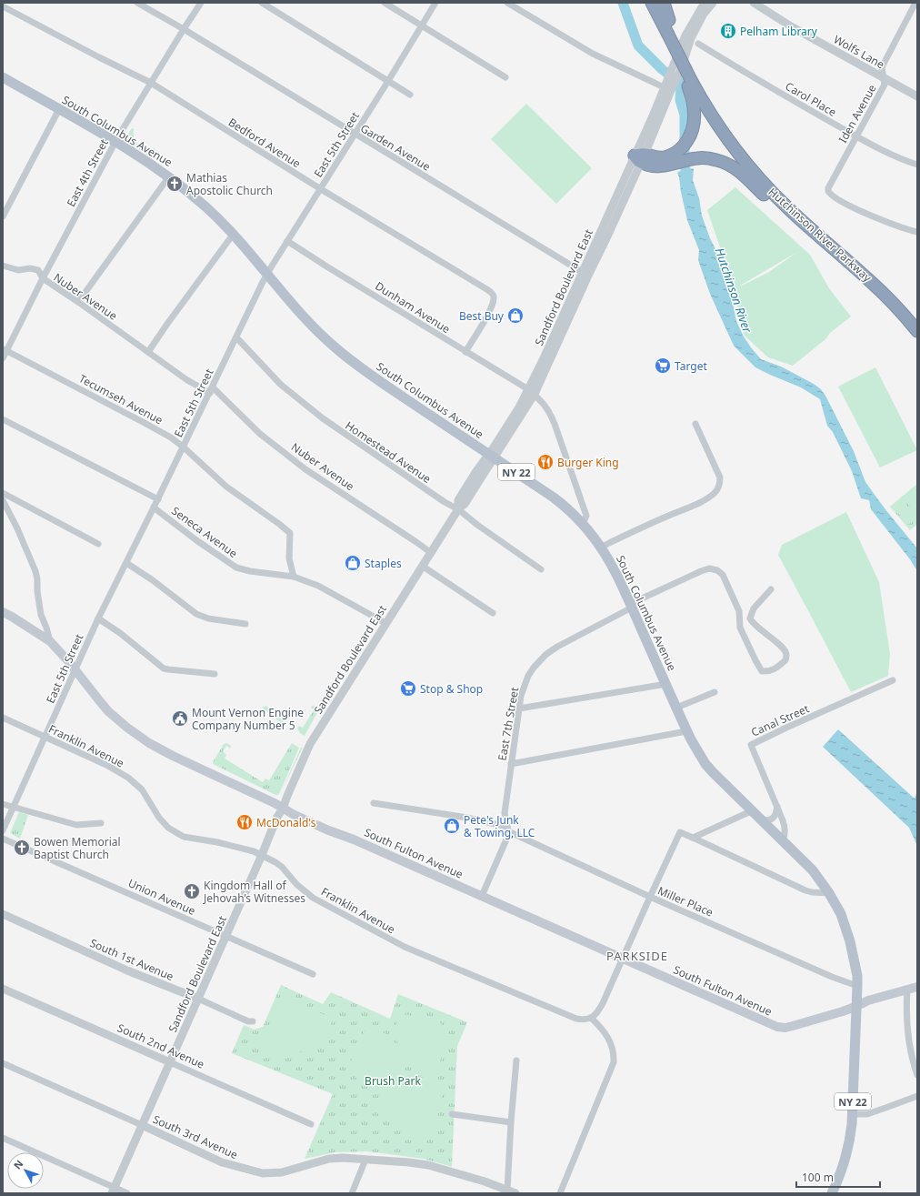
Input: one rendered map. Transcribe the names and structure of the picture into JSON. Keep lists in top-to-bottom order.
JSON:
{
  "streets": {
    "highway": ["Hutchinson River Parkway"],
    "main road": ["South Columbus Avenue", "NY 22", "South Fulton Avenue"],
    "street": [
      "Wolfs Lane",
      "Carol Place",
      "Iden Avenue",
      "Bedford Avenue",
      "East 5th Street",
      "Garden Avenue",
      "East 4th Street",
      "Sandford Boulevard East",
      "Nuber Avenue",
      "Dunham Avenue",
      "Tecumseh Avenue",
      "Homestead Avenue",
      "Seneca Avenue",
      "Canal Street",
      "East 7th Street",
      "Franklin Avenue",
      "Union Avenue",
      "Miller Place",
      "South 1st Avenue",
      "South 2nd Avenue",
      "South 3rd Avenue"
    ]
  },
  "crossings": [
    ["Wolfs Lane", "Iden Avenue"],
    ["Carol Place", "Iden Avenue"],
    ["South Columbus Avenue", "East 5th Street"],
    ["South Columbus Avenue", "East 4th Street"],
    ["South Columbus Avenue", "Sandford Boulevard East"],
    ["South Columbus Avenue", "Dunham Avenue"],
    ["South Columbus Avenue", "Canal Street"],
    ["South Columbus Avenue", "East 7th Street"],
    ["South Columbus Avenue", "South Fulton Avenue"],
    ["South Columbus Avenue", "Miller Place"],
    ["Bedford Avenue", "East 5th Street"],
    ["Bedford Avenue", "East 4th Street"],
    ["Bedford Avenue", "Dunham Avenue"],
    ["East 5th Street", "Garden Avenue"],
    ["East 5th Street", "Nuber Avenue"],
    ["East 5th Street", "Dunham Avenue"],
    ["East 5th Street", "Tecumseh Avenue"],
    ["East 5th Street", "Homestead Avenue"],
    ["East 5th Street", "Seneca Avenue"],
    ["East 5th Street", "Franklin Avenue"],
    ["East 5th Street", "South Fulton Avenue"],
    ["Garden Avenue", "East 4th Street"],
    ["Garden Avenue", "Sandford Boulevard East"],
    ["East 4th Street", "Nuber Avenue"],
    ["East 4th Street", "Tecumseh Avenue"],
    ["Hutchinson River Parkway", "Sandford Boulevard East"],
    ["Sandford Boulevard East", "Nuber Avenue"],
    ["Sandford Boulevard East", "Dunham Avenue"],
    ["Sandford Boulevard East", "Homestead Avenue"],
    ["Sandford Boulevard East", "Seneca Avenue"],
    ["Sandford Boulevard East", "Franklin Avenue"],
    ["Sandford Boulevard East", "South Fulton Avenue"],
    ["Sandford Boulevard East", "Union Avenue"],
    ["Sandford Boulevard East", "South 1st Avenue"],
    ["Sandford Boulevard East", "South 2nd Avenue"],
    ["Sandford Boulevard East", "South 3rd Avenue"],
    ["Tecumseh Avenue", "Seneca Avenue"],
    ["East 7th Street", "South Fulton Avenue"],
    ["East 7th Street", "Miller Place"]
  ],
  "districts": ["PARKSIDE"],
  "water": ["Hutchinson River"],
  "parks": ["Brush Park"],
  "places": {
    "building": ["Pelham Library"],
    "church": ["Mathias Apostolic Church", "Bowen Memorial Baptist Church", "Kingdom Hall of Jehovah’s Witnesses"],
    "shop": ["Best Buy", "Staples", "Pete's Junk & Towing, LLC"],
    "supermarket": ["Target", "Stop & Shop"],
    "restaurant": ["Burger King", "McDonald's"],
    "public building": ["Mount Vernon Engine Company Number 5"]
  },
  "scale_bar": "100 m",
  "north": "top left"
}
